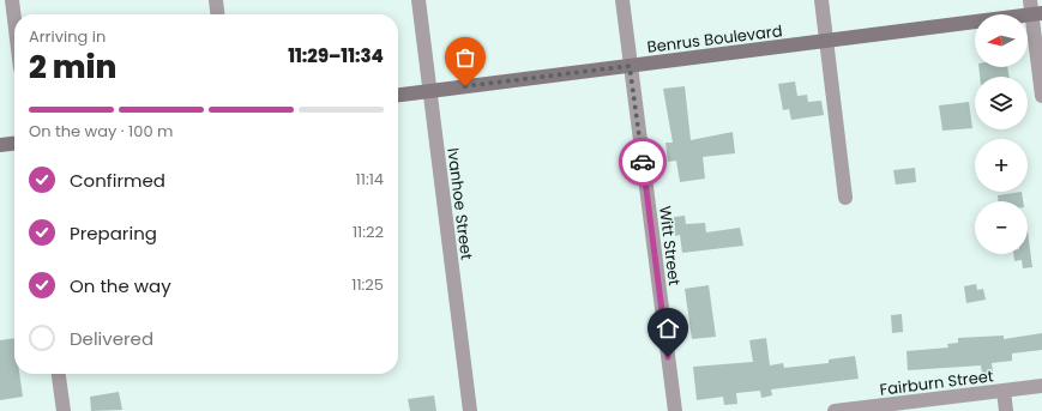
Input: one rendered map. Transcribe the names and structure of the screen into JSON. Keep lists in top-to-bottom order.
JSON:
{
  "streets": {
    "street": [
      "Benrus Boulevard",
      "Ivanhoe Street",
      "Witt Street",
      "Fairburn Street"
    ]
  },
  "crossings": [
    ["Benrus Boulevard", "Ivanhoe Street"],
    ["Benrus Boulevard", "Witt Street"]
  ],
  "north": "left",
  "page": {
    "map_buttons": ["+", "−"],
    "heading": ["2 min", "Arriving in", "11:29–11:34"],
    "bar": "On the way · 100 m",
    "list": [
      ["Confirmed", "11:14"],
      ["Preparing", "11:22"],
      ["On the way", "11:25"],
      "Delivered"
    ]
  }
}
